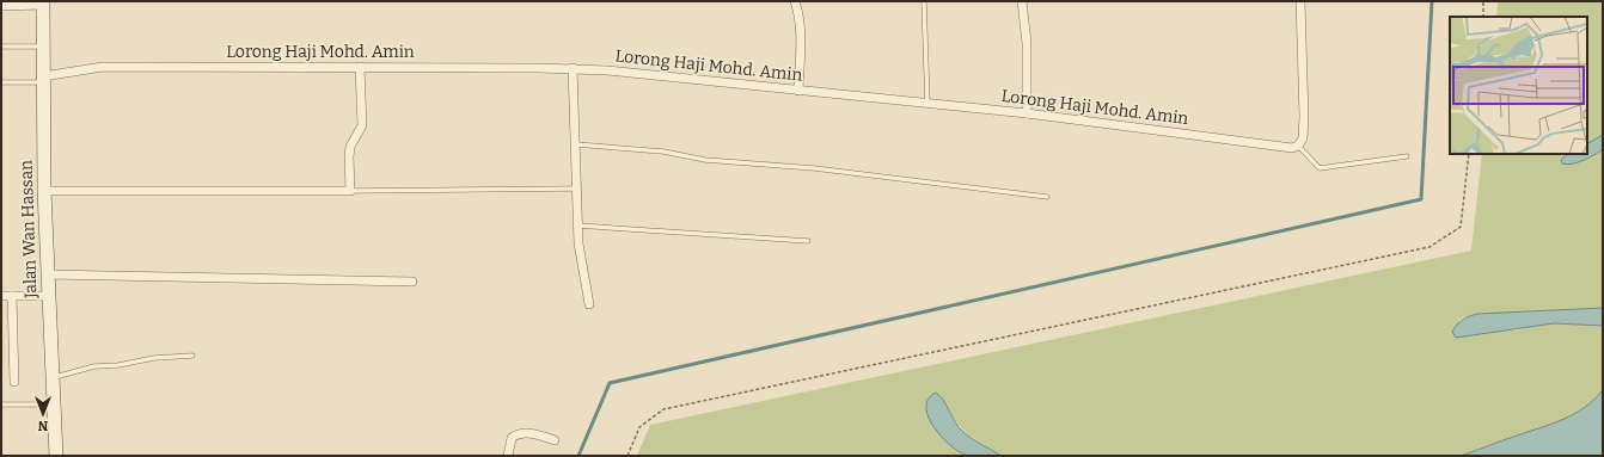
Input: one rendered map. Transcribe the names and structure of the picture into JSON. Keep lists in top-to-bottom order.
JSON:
{
  "streets": {
    "street": ["Lorong Haji Mohd. Amin", "Jalan Wan Hassan"]
  },
  "crossings": [
    ["Lorong Haji Mohd. Amin", "Jalan Wan Hassan"]
  ],
  "north": "bottom"
}
